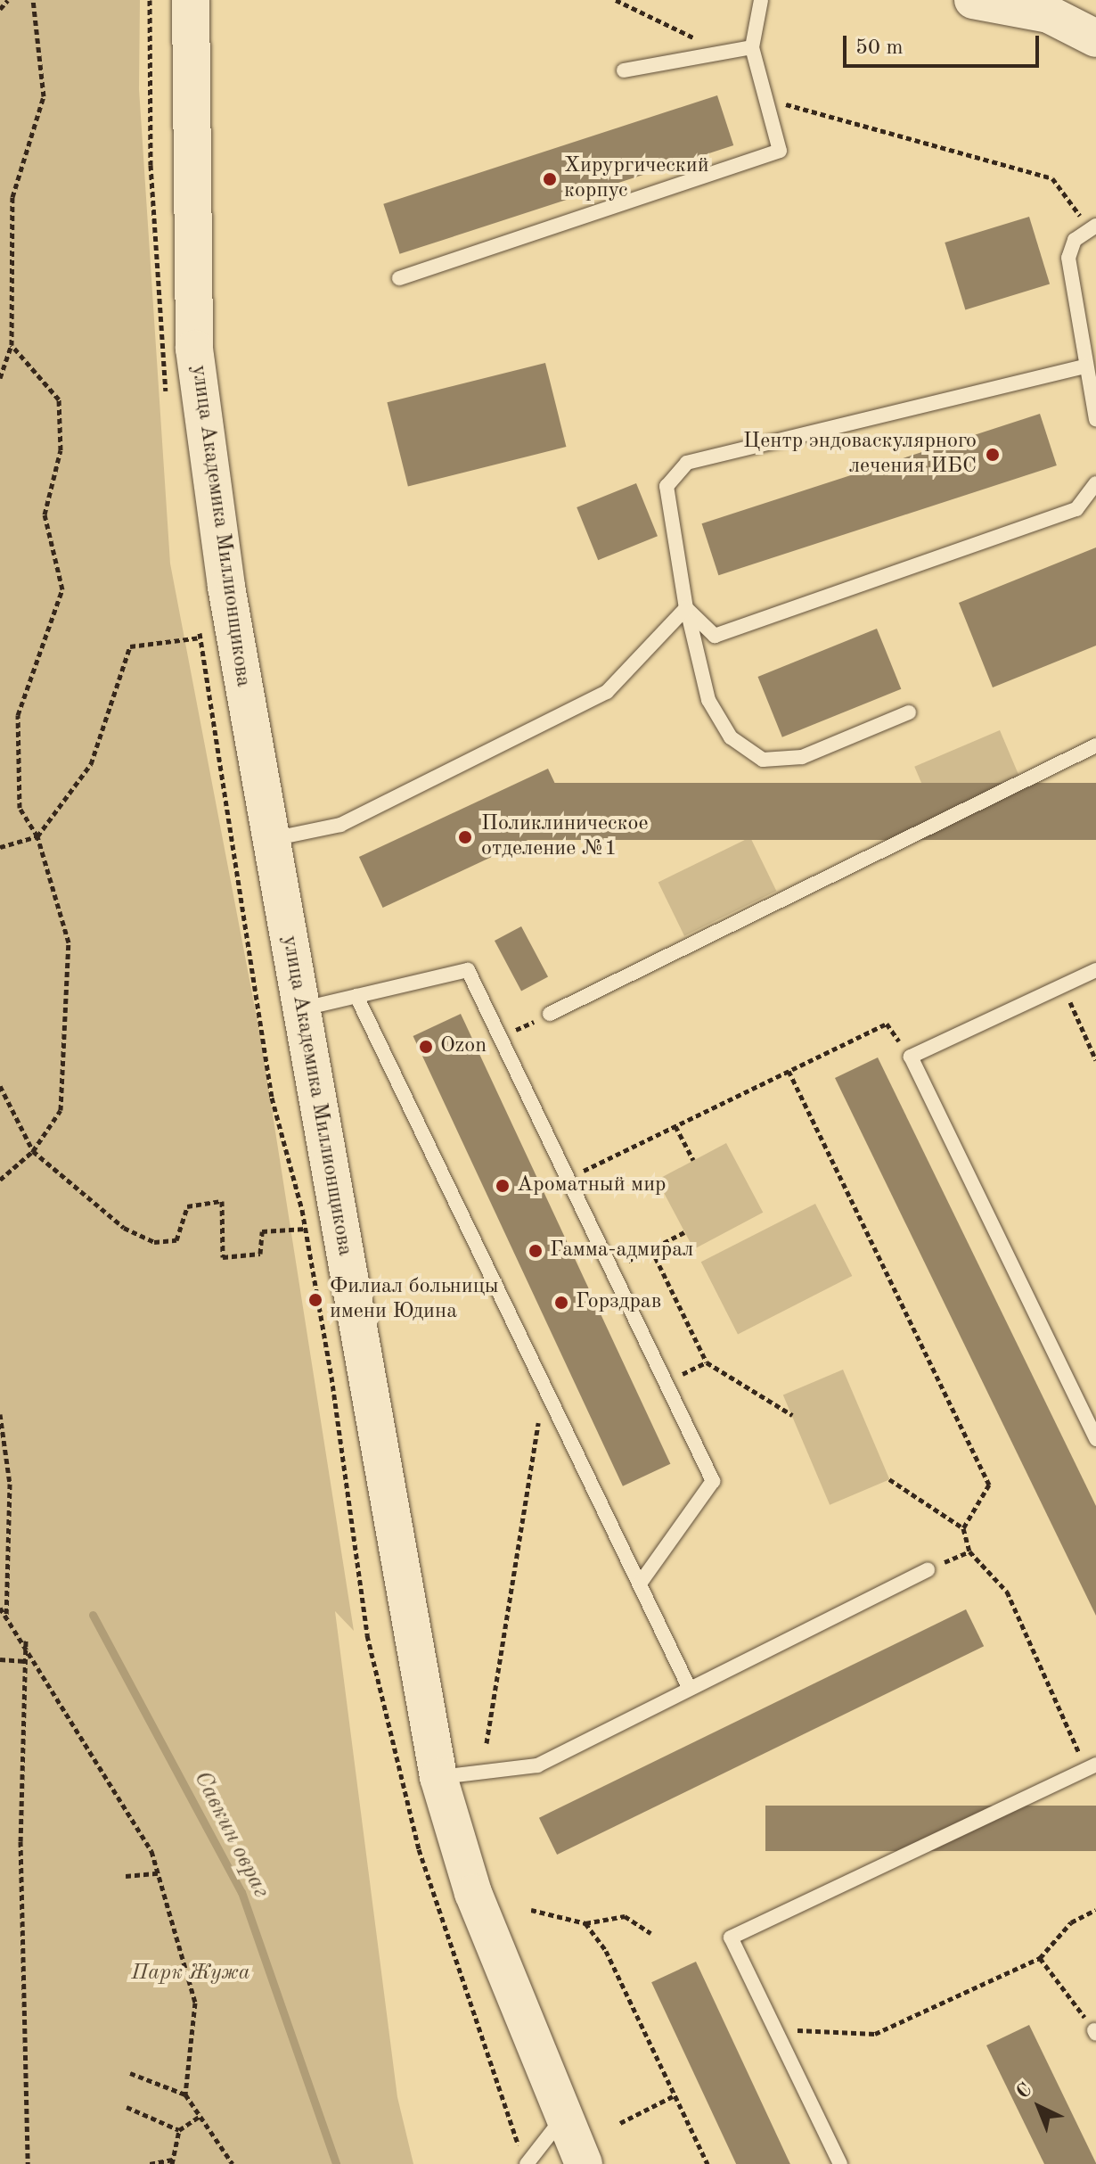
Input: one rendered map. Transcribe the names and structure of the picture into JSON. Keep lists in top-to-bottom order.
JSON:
{
  "streets": {
    "street": ["улица Академика Миллионщикова"]
  },
  "water": ["Савкин овраг"],
  "parks": ["Парк Жужа"],
  "places": [
    "Хирургический корпус",
    "Центр эндоваскулярного лечения ИБС",
    "Поликлиническое отделение №1",
    "Ozon",
    "Ароматный мир",
    "Гамма-адмирал",
    "Филиал больницы имени Юдина",
    "Горздрав"
  ],
  "scale_bar": "50 m",
  "north": "top left"
}
